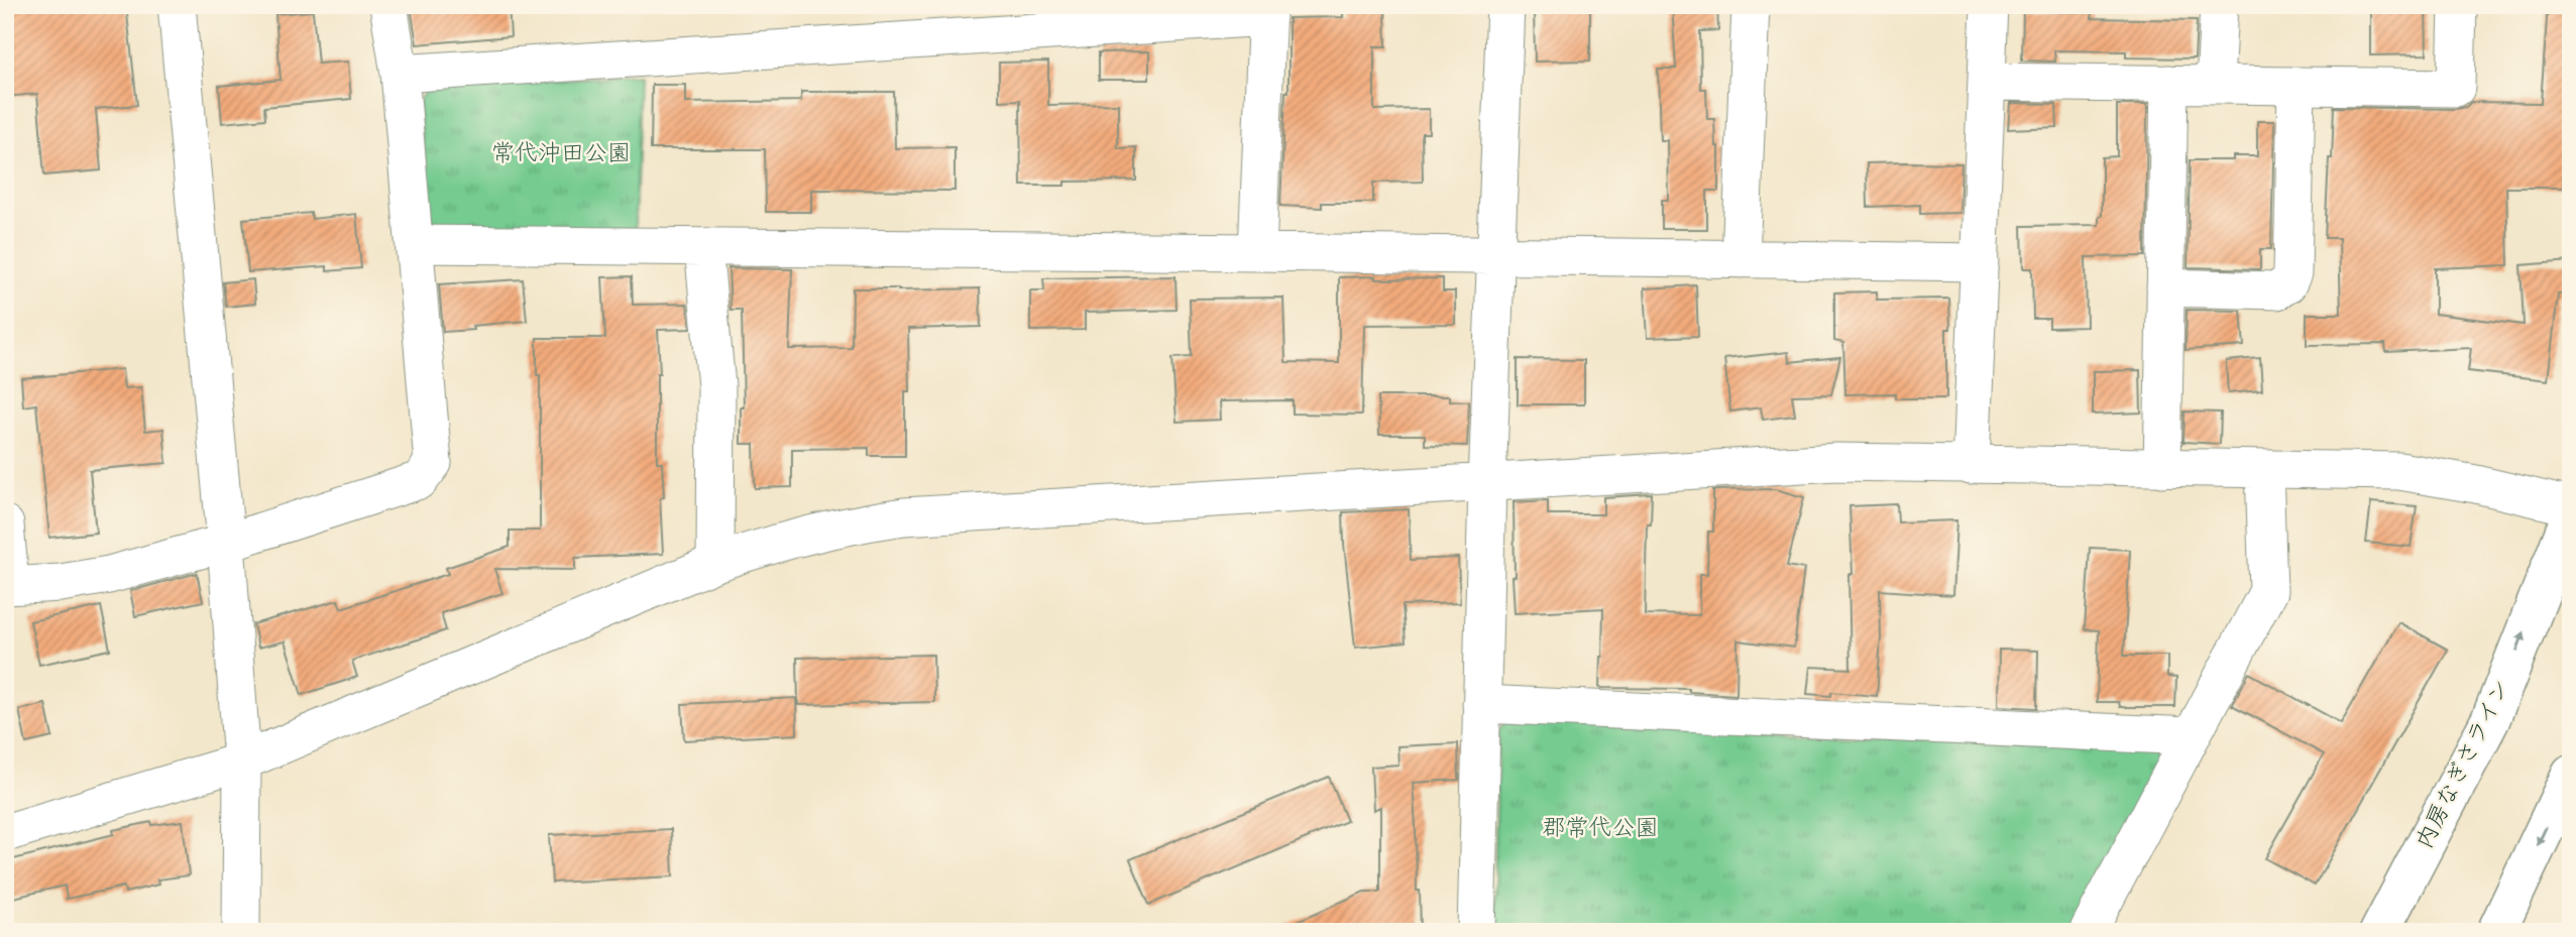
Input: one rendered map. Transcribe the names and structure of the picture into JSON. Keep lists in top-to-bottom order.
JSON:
{
  "streets": {
    "highway": ["内房なぎさライン"]
  },
  "parks": ["常代沖田公園", "郡常代公園"]
}
